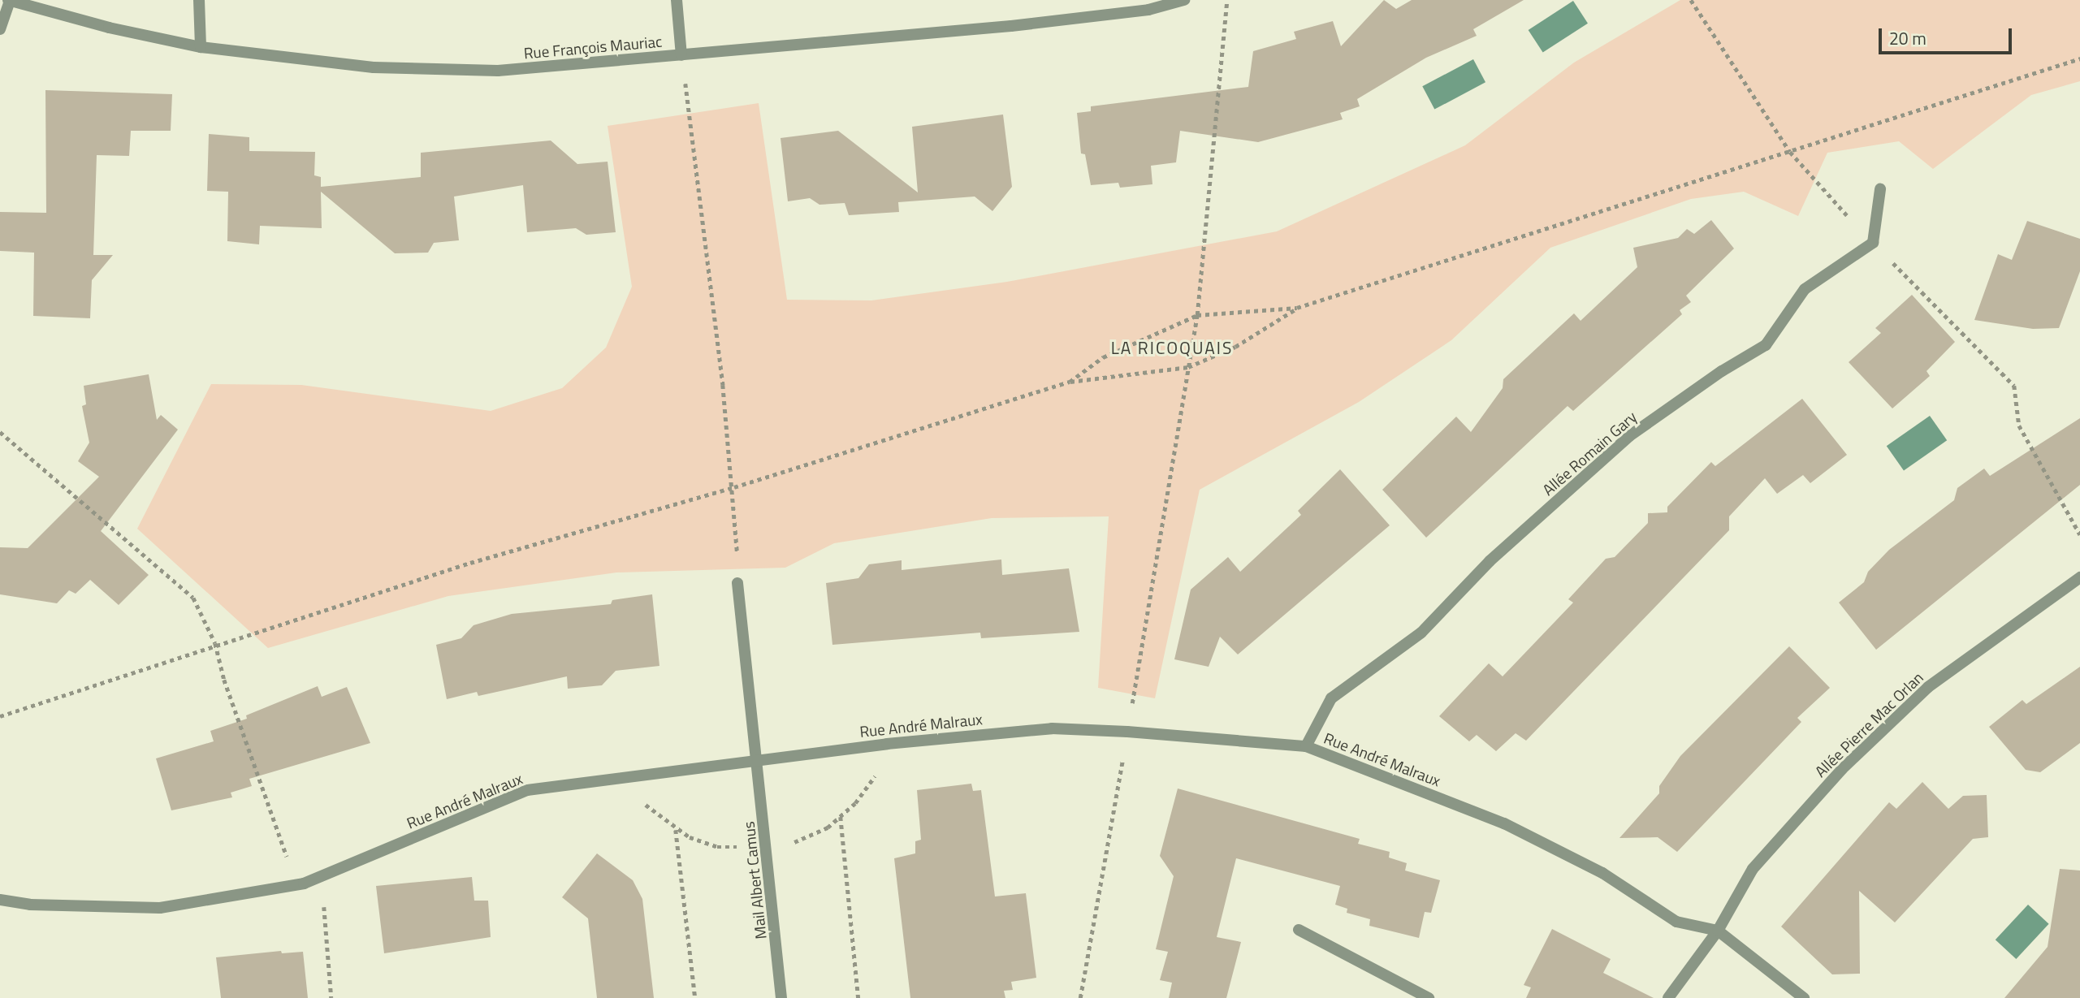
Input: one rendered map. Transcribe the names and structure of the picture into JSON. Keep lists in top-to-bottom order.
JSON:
{
  "streets": {
    "street": [
      "Rue François Mauriac",
      "Allée Romain Gary",
      "Allée Pierre Mac Orlan",
      "Rue André Malraux",
      "Mail Albert Camus"
    ]
  },
  "crossings": [
    ["Allée Romain Gary", "Rue André Malraux"],
    ["Allée Pierre Mac Orlan", "Rue André Malraux"],
    ["Rue André Malraux", "Mail Albert Camus"]
  ],
  "districts": ["LA RICOQUAIS"],
  "scale_bar": "20 m"
}
